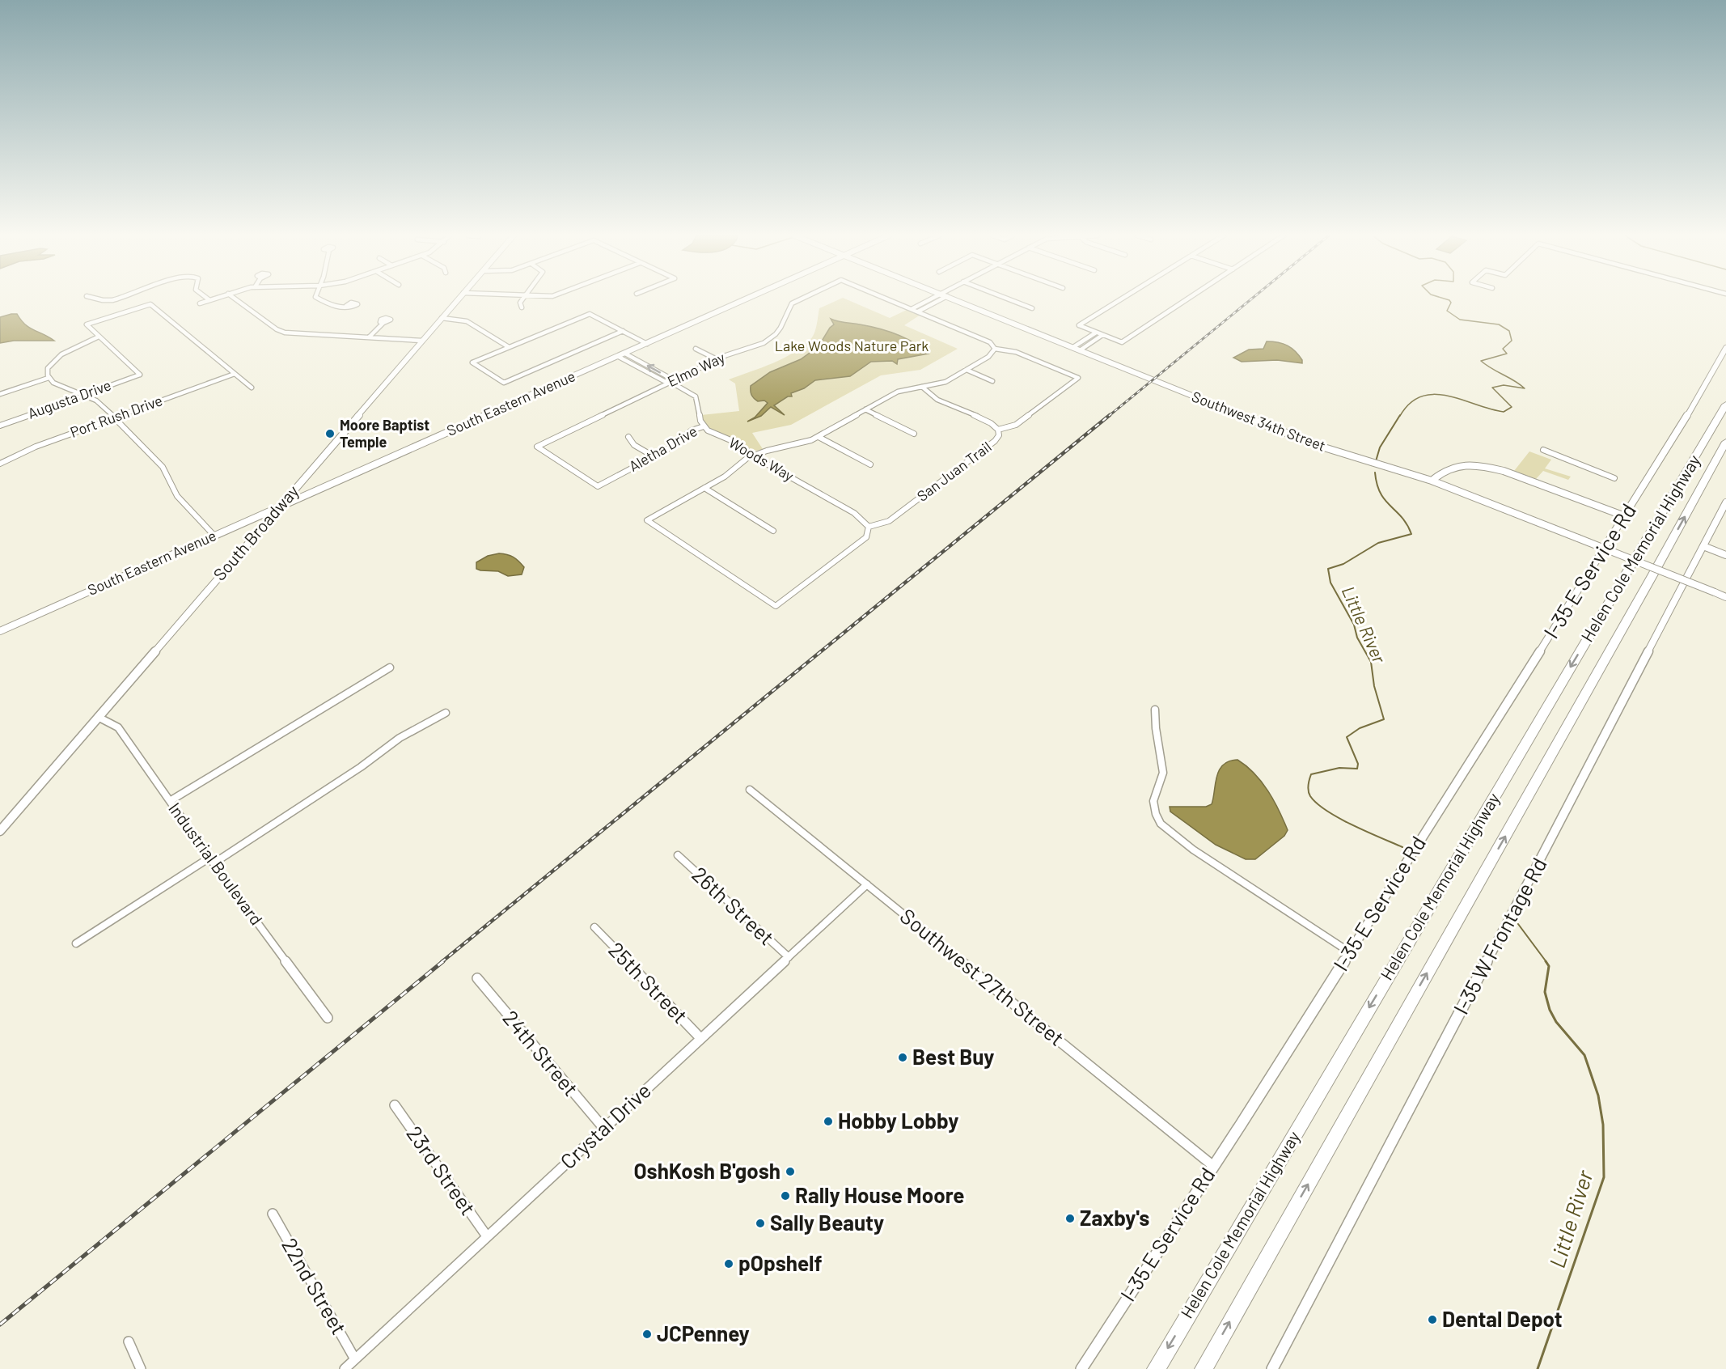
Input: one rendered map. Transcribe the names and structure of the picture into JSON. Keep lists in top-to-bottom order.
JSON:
{
  "streets": {
    "highway": ["Helen Cole Memorial Highway"],
    "street": [
      "Elmo Way",
      "Augusta Drive",
      "South Eastern Avenue",
      "Port Rush Drive",
      "Southwest 34th Street",
      "Aletha Drive",
      "Woods Way",
      "San Juan Trail",
      "South Broadway",
      "I-35 E Service Rd",
      "Industrial Boulevard",
      "26th Street",
      "I-35 W Frontage Rd",
      "Southwest 27th Street",
      "25th Street",
      "24th Street",
      "Crystal Drive",
      "23rd Street",
      "22nd Street"
    ]
  },
  "crossings": [
    ["Elmo Way", "Aletha Drive"],
    ["South Eastern Avenue", "South Broadway"],
    ["Aletha Drive", "Woods Way"],
    ["Woods Way", "San Juan Trail"],
    ["South Broadway", "Industrial Boulevard"],
    ["I-35 E Service Rd", "Southwest 27th Street"],
    ["26th Street", "Crystal Drive"],
    ["Southwest 27th Street", "Crystal Drive"],
    ["25th Street", "Crystal Drive"],
    ["24th Street", "Crystal Drive"],
    ["Crystal Drive", "23rd Street"],
    ["Crystal Drive", "22nd Street"]
  ],
  "water": ["Little River"],
  "parks": ["Lake Woods Nature Park"],
  "places": [
    "Moore Baptist Temple",
    "Best Buy",
    "Hobby Lobby",
    "OshKosh B'gosh",
    "Rally House Moore",
    "Zaxby's",
    "Sally Beauty",
    "pOpshelf",
    "Dental Depot",
    "JCPenney"
  ]
}
